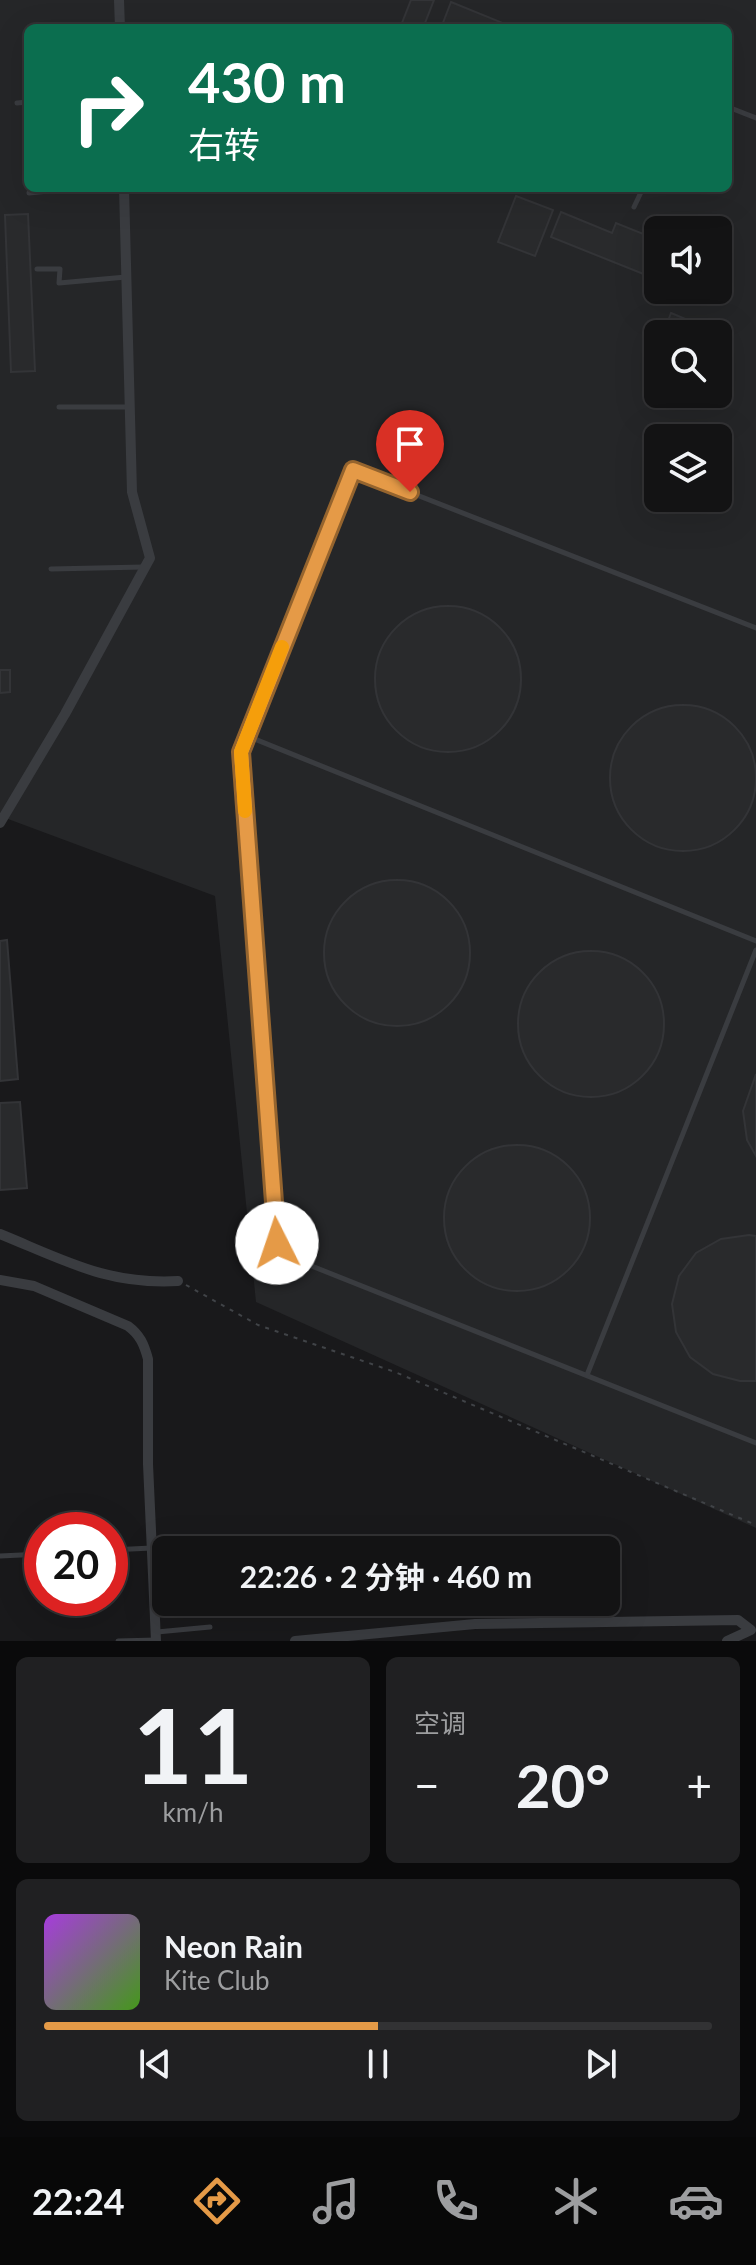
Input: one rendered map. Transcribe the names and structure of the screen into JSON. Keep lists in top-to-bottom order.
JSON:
{
  "page": {
    "turn": ["430 m", "右转"],
    "limit": "20",
    "trip": "22:26 · 2 分钟 · 460 m",
    "tile": [
      ["11", "km/h"],
      "空调"
    ],
    "heat": ["−", "20°", "+"],
    "song": ["Neon Rain", "Kite Club"],
    "tabs": "22:24"
  }
}
